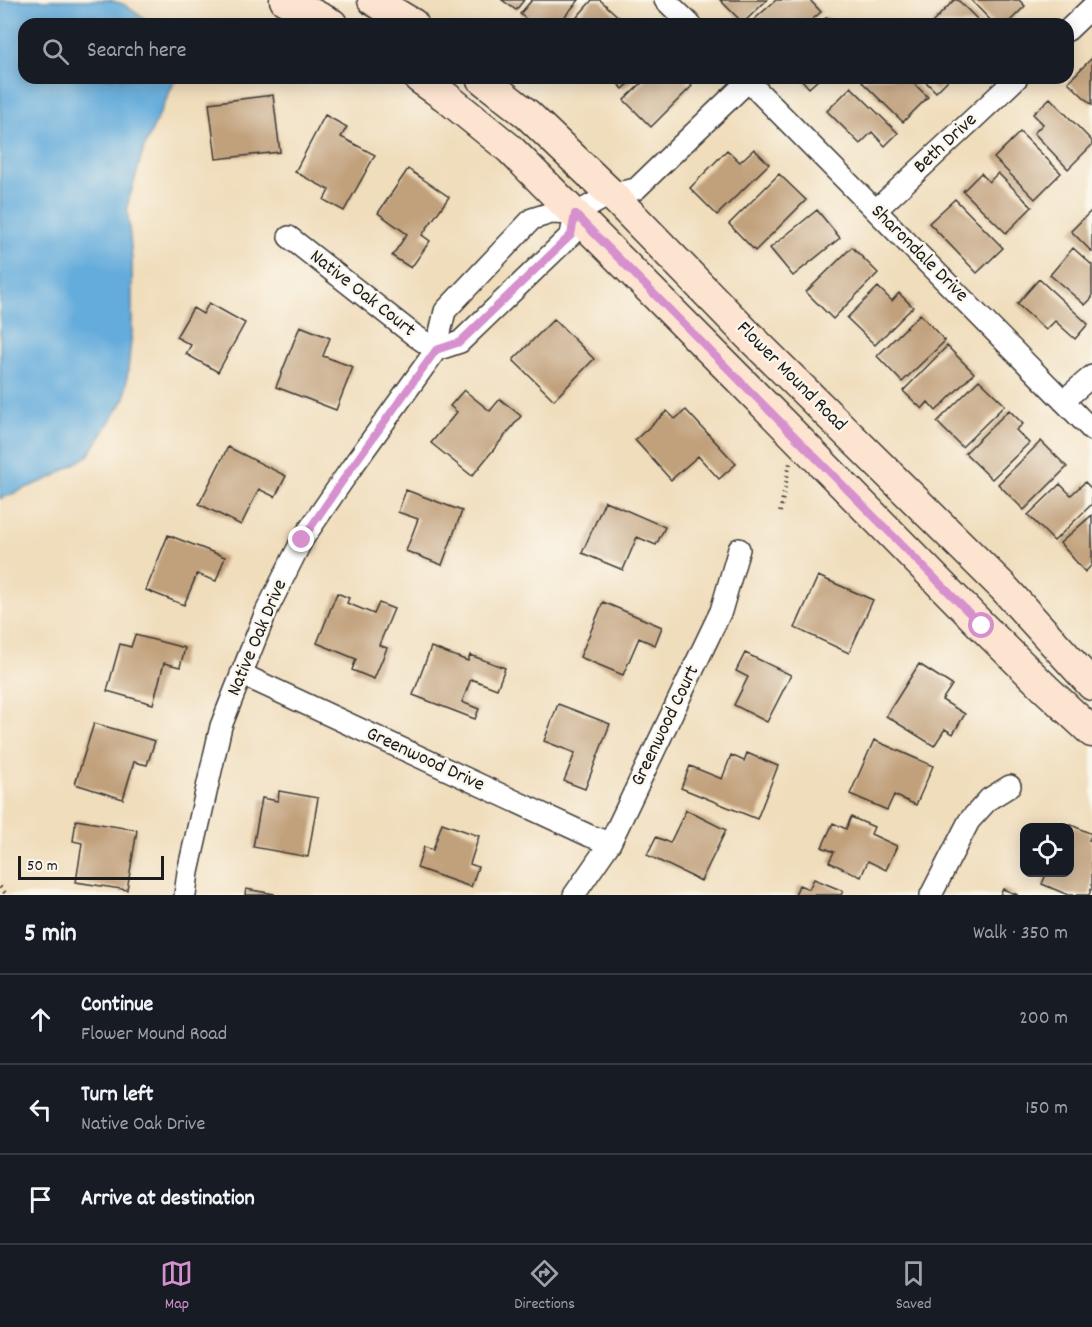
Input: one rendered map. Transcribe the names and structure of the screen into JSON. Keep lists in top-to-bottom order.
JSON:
{
  "streets": {
    "main road": ["Flower Mound Road"],
    "street": [
      "Beth Drive",
      "Sharondale Drive",
      "Native Oak Court",
      "Native Oak Drive",
      "Greenwood Court",
      "Greenwood Drive"
    ]
  },
  "crossings": [
    ["Beth Drive", "Sharondale Drive"],
    ["Native Oak Court", "Native Oak Drive"],
    ["Flower Mound Road", "Native Oak Drive"],
    ["Native Oak Drive", "Greenwood Drive"],
    ["Greenwood Court", "Greenwood Drive"]
  ],
  "scale_bar": "50 m",
  "page": {
    "search": "Search here",
    "scale": "50 m",
    "heading": ["5 min", "Walk · 350 m"],
    "list": [
      ["Continue", "Flower Mound Road", "200 m"],
      ["Turn left", "Native Oak Drive", "150 m"],
      "Arrive at destination"
    ],
    "nav": ["Map", "Directions", "Saved"]
  }
}
